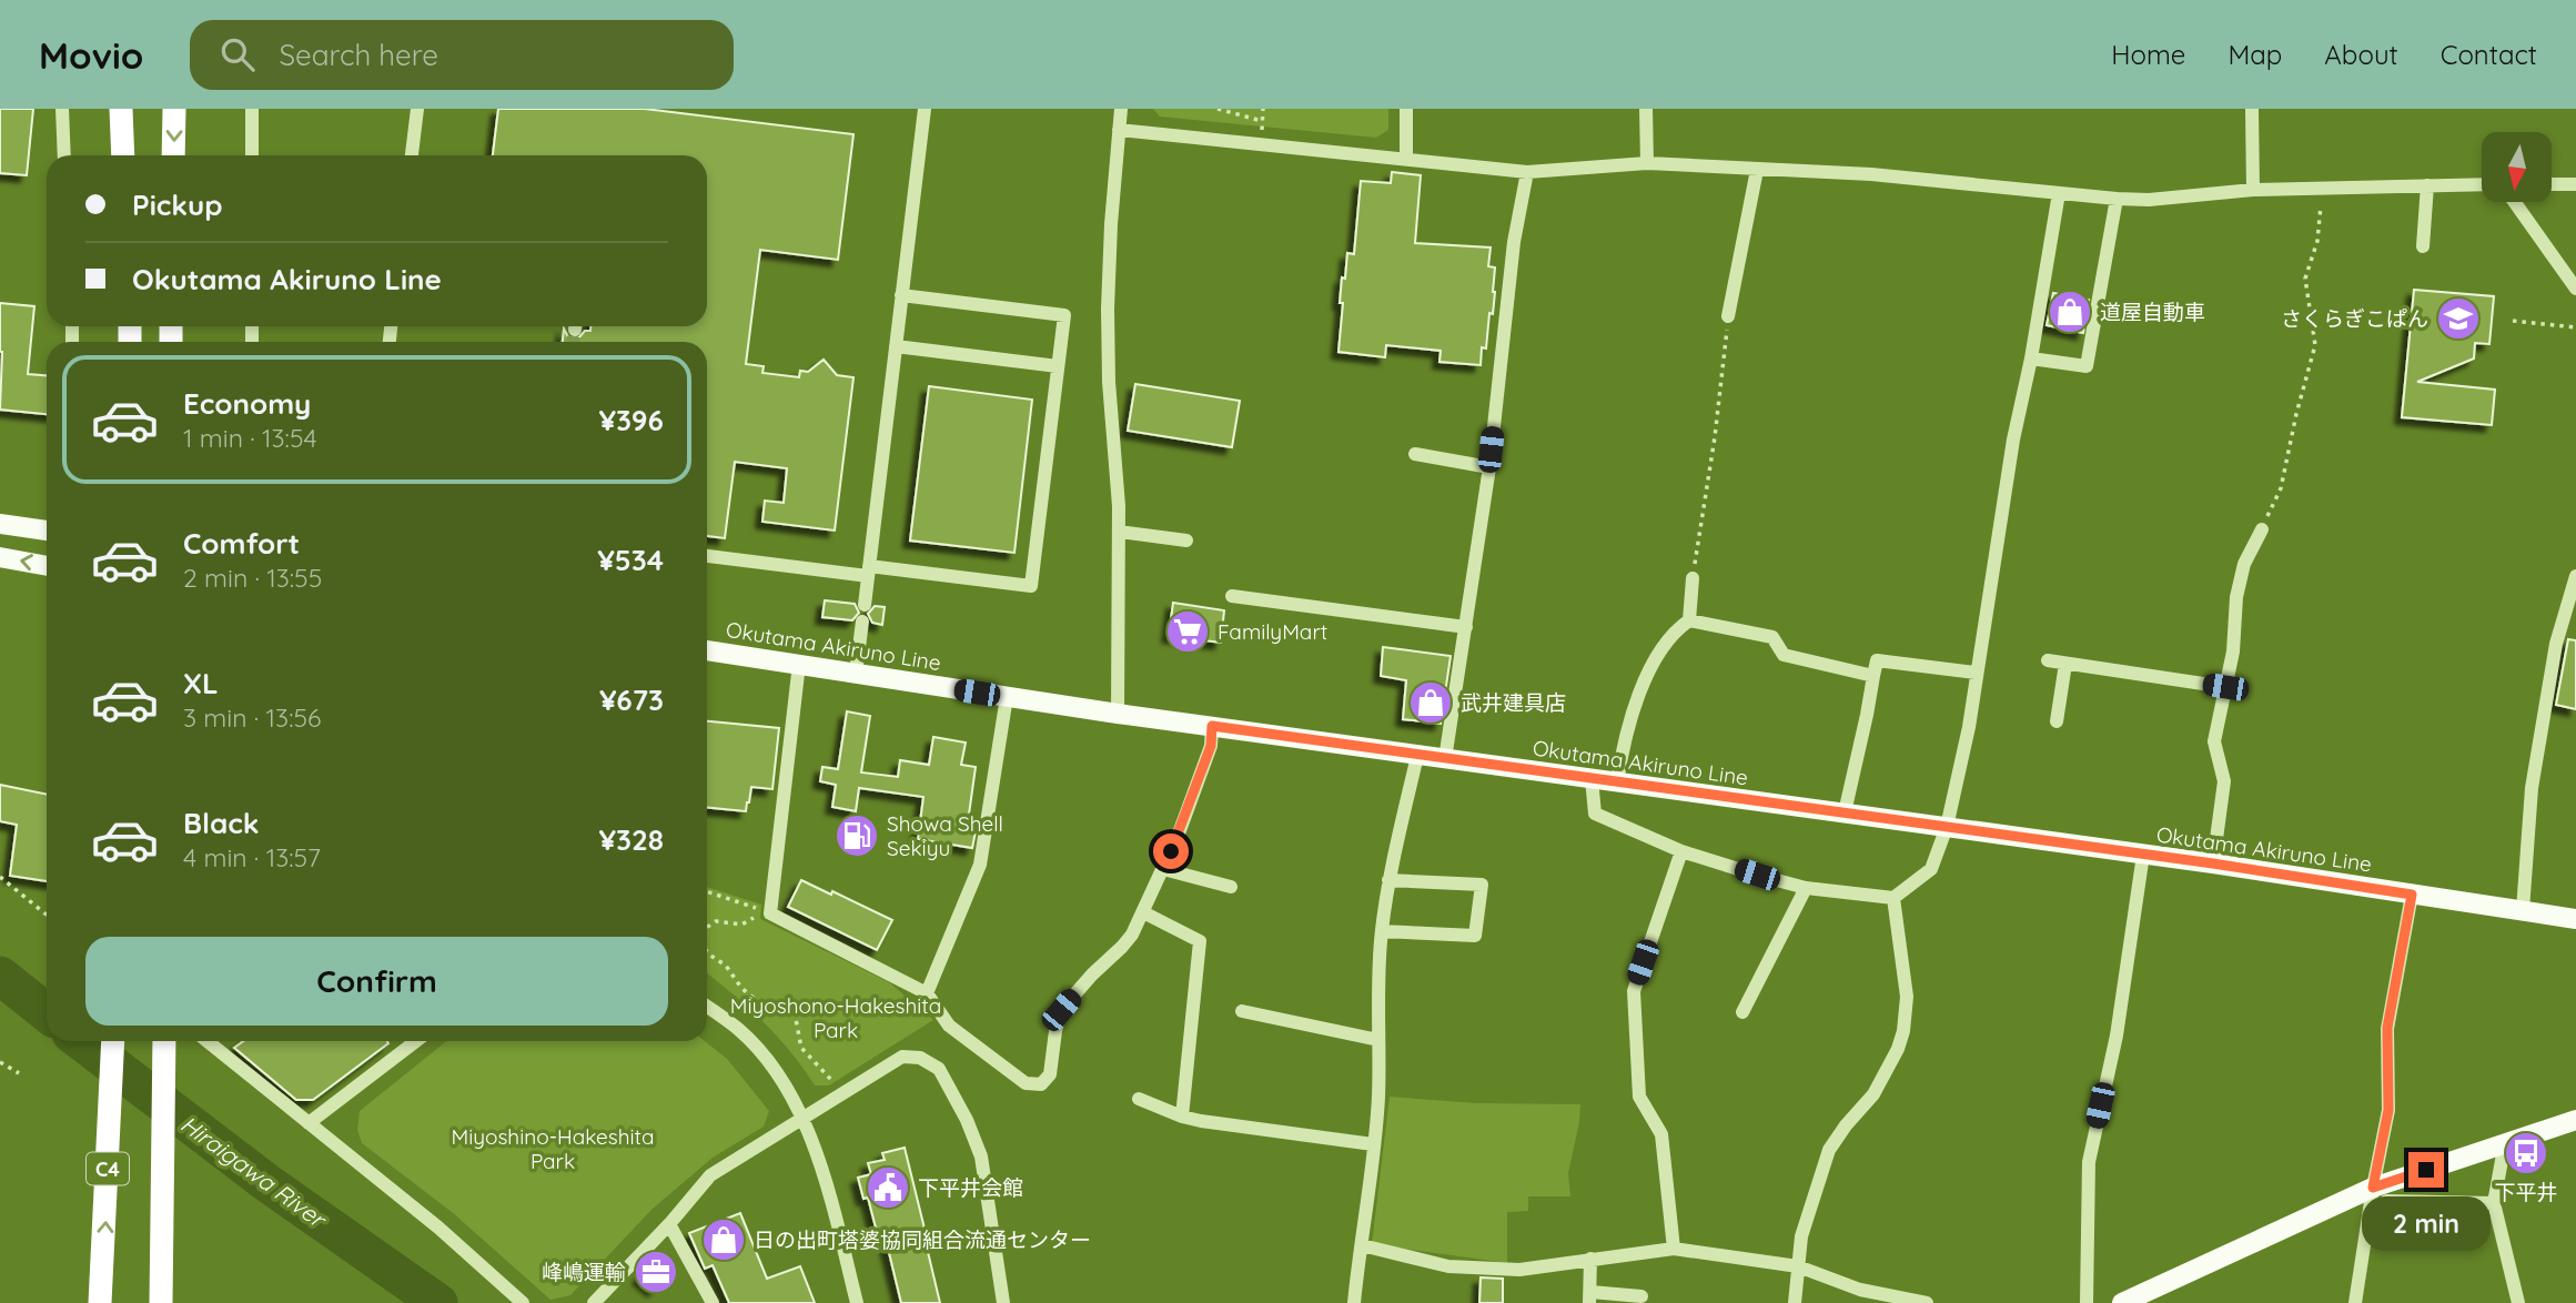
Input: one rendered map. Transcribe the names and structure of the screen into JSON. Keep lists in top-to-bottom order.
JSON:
{
  "streets": {
    "highway": ["C4"],
    "main road": ["Okutama Akiruno Line"]
  },
  "water": ["Hiraigawa River"],
  "parks": ["Miyoshono-Hakeshita Park", "Miyoshino-Hakeshita Park"],
  "places": {
    "shop": ["道屋自動車", "武井建具店", "日の出町塔婆協同組合流通センター"],
    "school or university": ["さくらぎこぱん"],
    "supermarket": ["FamilyMart"],
    "fuel station": ["Showa Shell Sekiyu"],
    "bus stop": ["下平井"],
    "public building": ["下平井会館"],
    "office": ["峰嶋運輸"]
  },
  "north": "bottom",
  "page": {
    "header": "Movio",
    "search": "Search here",
    "nav": [
      "Home",
      "Map",
      "About",
      "Contact"
    ],
    "banner": ["Pickup", "Okutama Akiruno Line"],
    "list": [
      {
        "name": "Economy",
        "note": "1 min · 13:54",
        "value": "¥396"
      },
      {
        "name": "Comfort",
        "note": "2 min · 13:55",
        "value": "¥534"
      },
      {
        "name": "XL",
        "note": "3 min · 13:56",
        "value": "¥673"
      },
      {
        "name": "Black",
        "note": "4 min · 13:57",
        "value": "¥328"
      }
    ],
    "buttons": "Confirm",
    "bubble": "2 min"
  }
}
